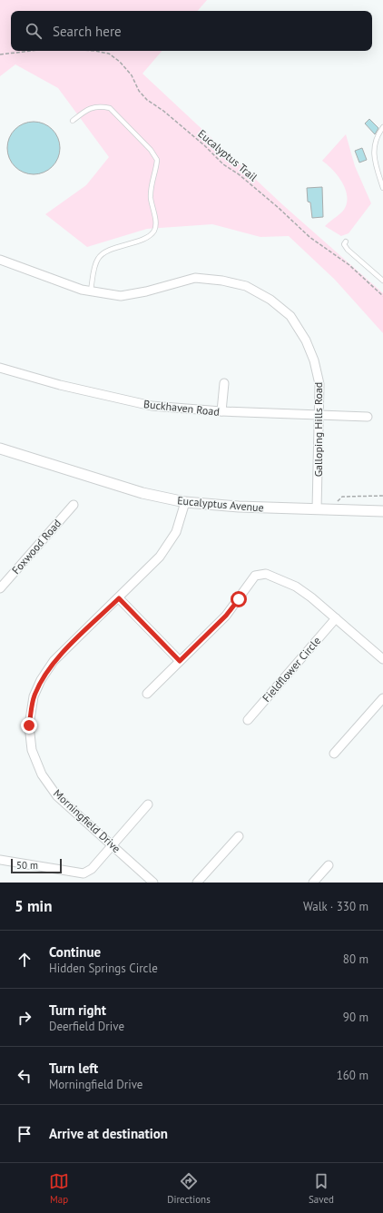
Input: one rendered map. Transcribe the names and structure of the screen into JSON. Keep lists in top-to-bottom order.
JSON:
{
  "streets": {
    "street": [
      "Buckhaven Road",
      "Galloping Hills Road",
      "Eucalyptus Avenue",
      "Foxwood Road",
      "Fieldflower Circle",
      "Morningfield Drive"
    ],
    "path": ["Eucalyptus Trail"]
  },
  "crossings": [
    ["Buckhaven Road", "Galloping Hills Road"],
    ["Galloping Hills Road", "Eucalyptus Avenue"],
    ["Eucalyptus Avenue", "Morningfield Drive"]
  ],
  "scale_bar": "50 m",
  "page": {
    "search": "Search here",
    "scale": "50 m",
    "heading": ["5 min", "Walk · 330 m"],
    "list": [
      ["Continue", "Hidden Springs Circle", "80 m"],
      ["Turn right", "Deerfield Drive", "90 m"],
      ["Turn left", "Morningfield Drive", "160 m"],
      "Arrive at destination"
    ],
    "nav": ["Map", "Directions", "Saved"]
  }
}
